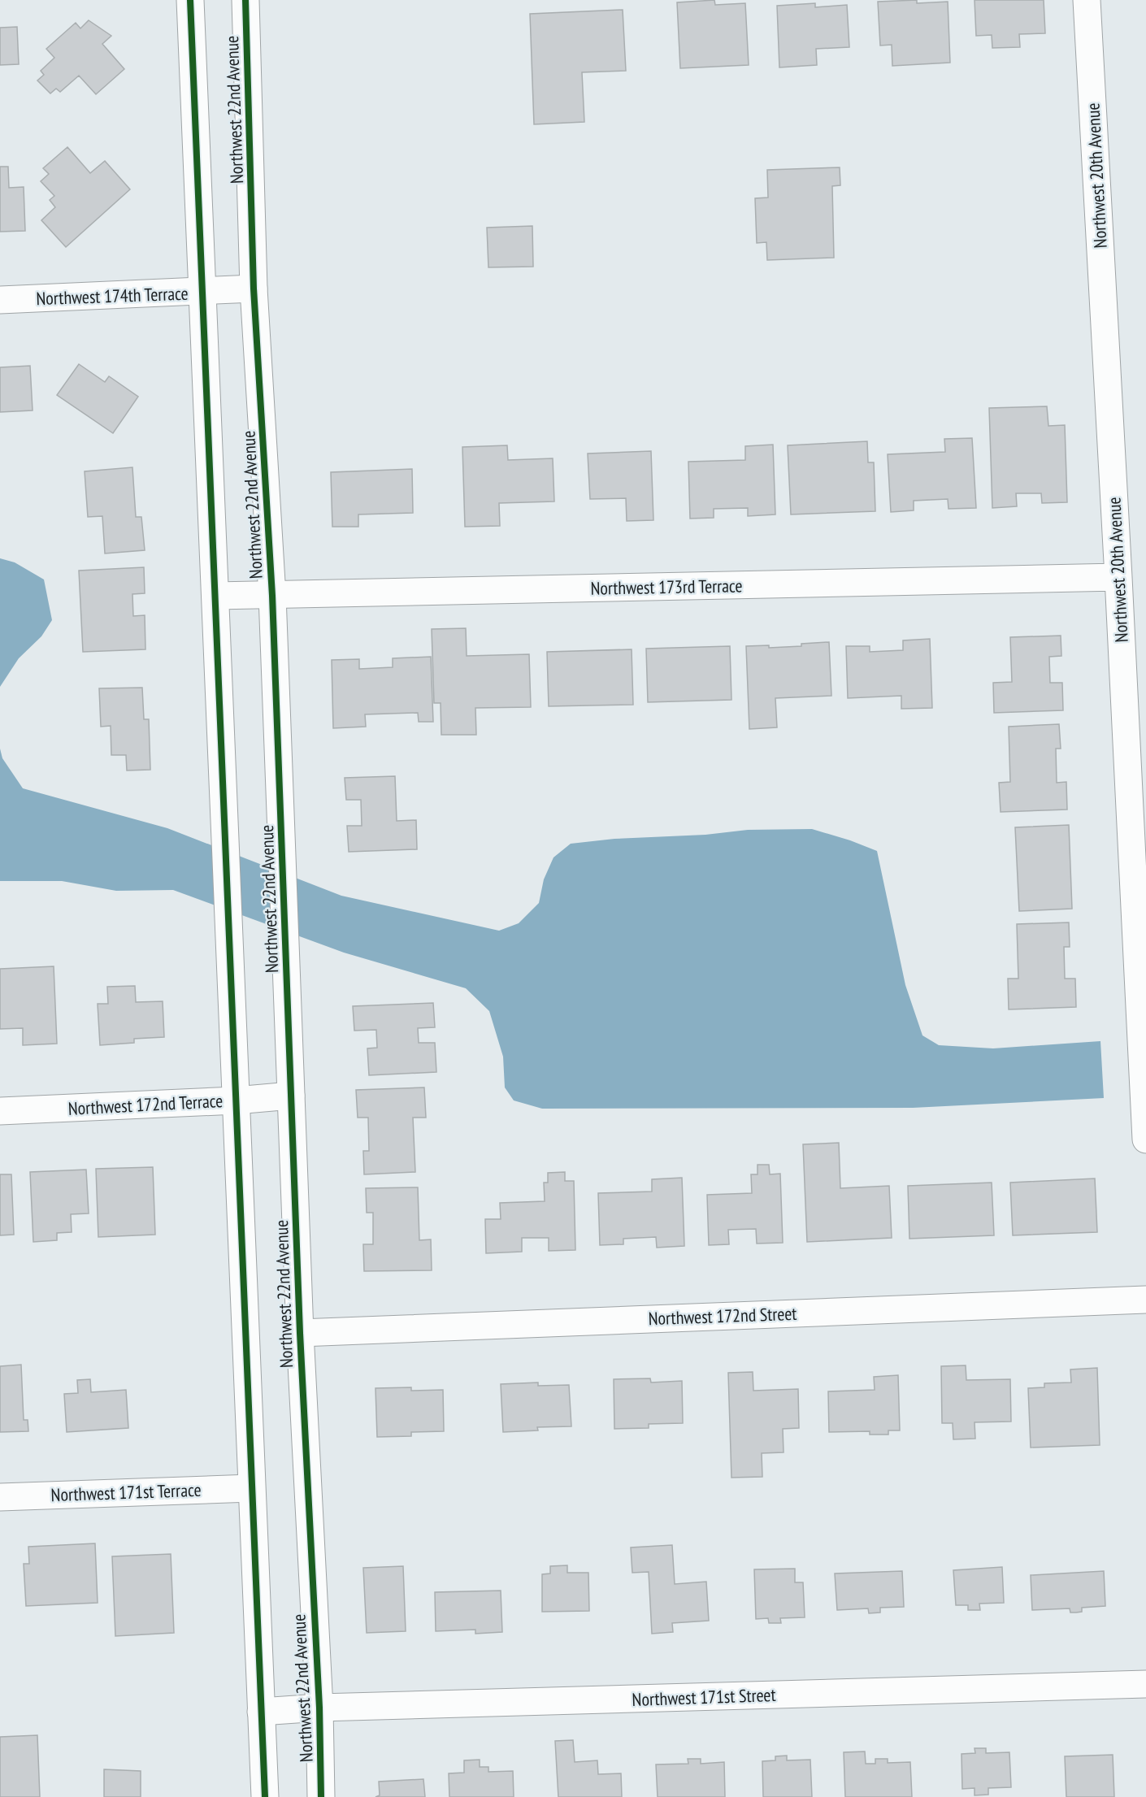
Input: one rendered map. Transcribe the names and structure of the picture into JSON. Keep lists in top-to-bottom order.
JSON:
{
  "streets": {
    "street": [
      "Northwest 22nd Avenue",
      "Northwest 20th Avenue",
      "Northwest 174th Terrace",
      "Northwest 173rd Terrace",
      "Northwest 172nd Terrace",
      "Northwest 172nd Street",
      "Northwest 171st Terrace",
      "Northwest 171st Street"
    ]
  },
  "crossings": [
    ["Northwest 22nd Avenue", "Northwest 174th Terrace"],
    ["Northwest 22nd Avenue", "Northwest 173rd Terrace"],
    ["Northwest 22nd Avenue", "Northwest 172nd Terrace"],
    ["Northwest 22nd Avenue", "Northwest 172nd Street"],
    ["Northwest 22nd Avenue", "Northwest 171st Street"],
    ["Northwest 20th Avenue", "Northwest 173rd Terrace"]
  ]
}
